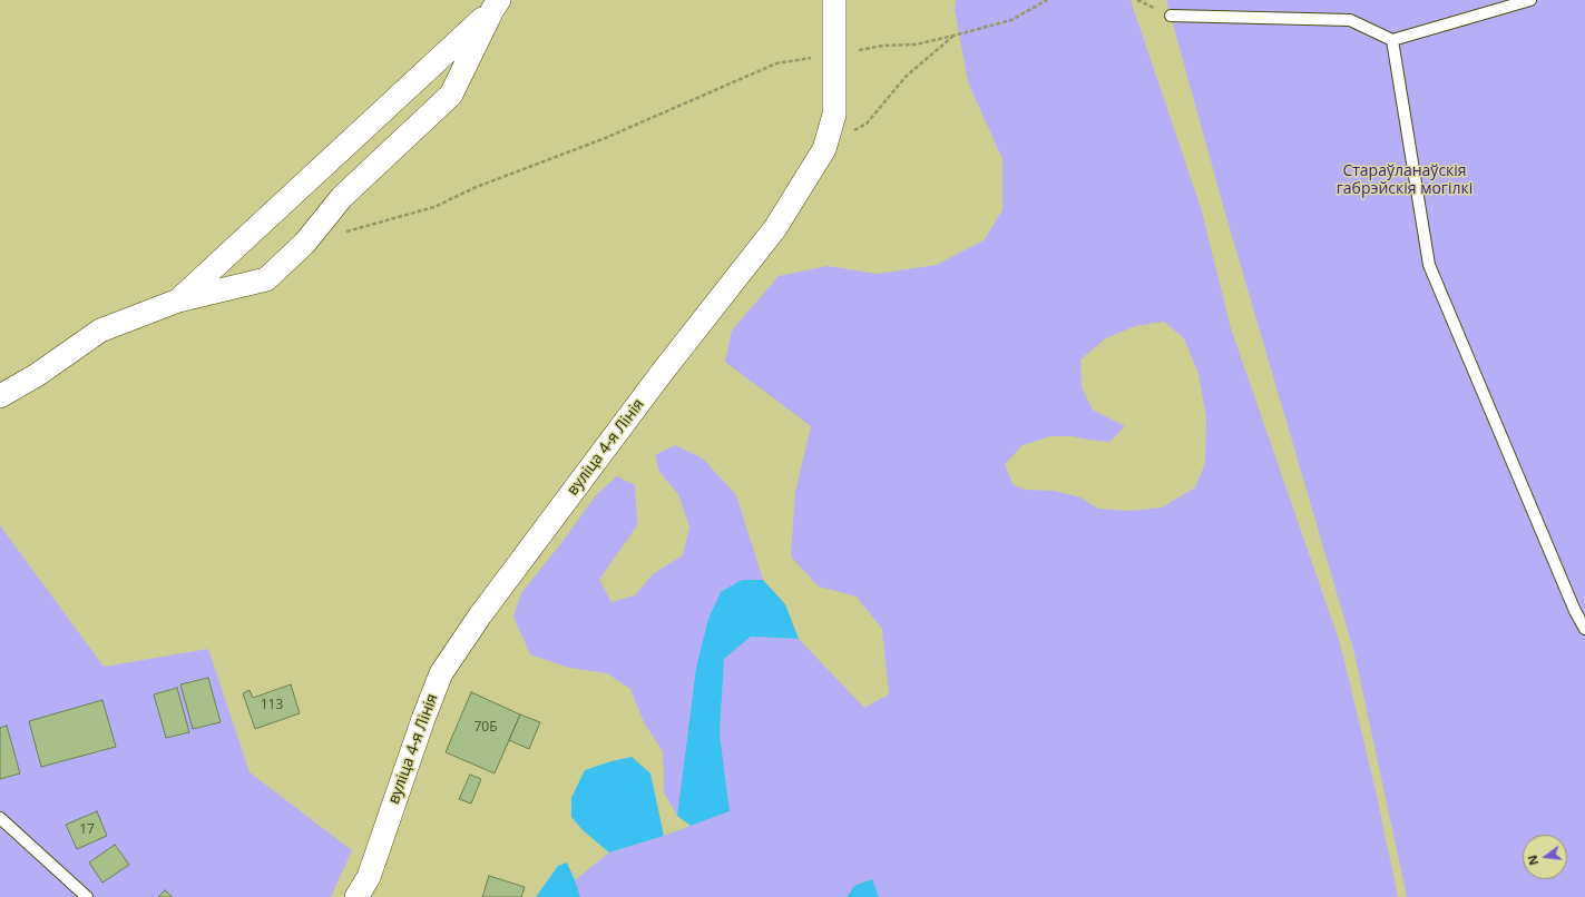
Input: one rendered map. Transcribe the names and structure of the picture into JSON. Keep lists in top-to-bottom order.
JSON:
{
  "streets": {
    "street": ["вуліца 4-я Лінія"]
  },
  "parks": ["Стараўланаўскія габрэйскія могілкі"],
  "house_numbers": ["113", "70Б", "17"],
  "north": "left"
}
